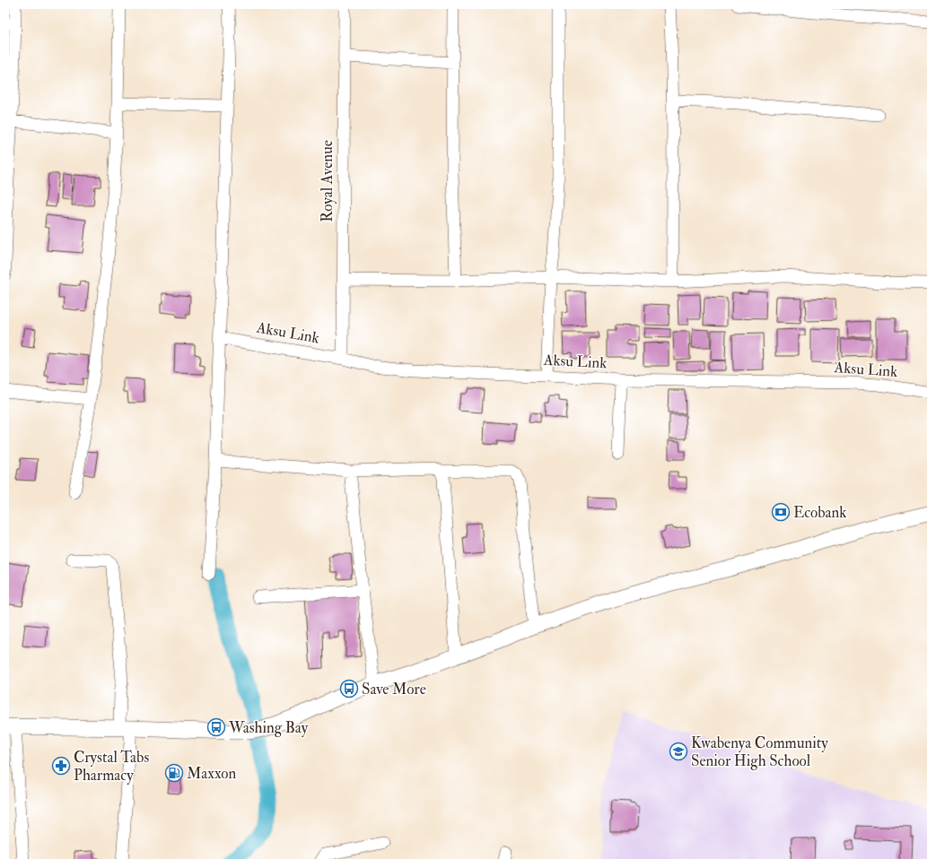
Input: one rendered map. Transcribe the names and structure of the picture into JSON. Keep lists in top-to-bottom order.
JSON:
{
  "streets": {
    "street": ["Royal Avenue", "Aksu Link"]
  },
  "crossings": [
    ["Royal Avenue", "Aksu Link"]
  ],
  "places": {
    "bank": ["Ecobank"],
    "bus stop": ["Save More", "Washing Bay"],
    "school or university": ["Kwabenya Community Senior High School"],
    "pharmacy": ["Crystal Tabs Pharmacy"],
    "fuel station": ["Maxxon"]
  }
}
